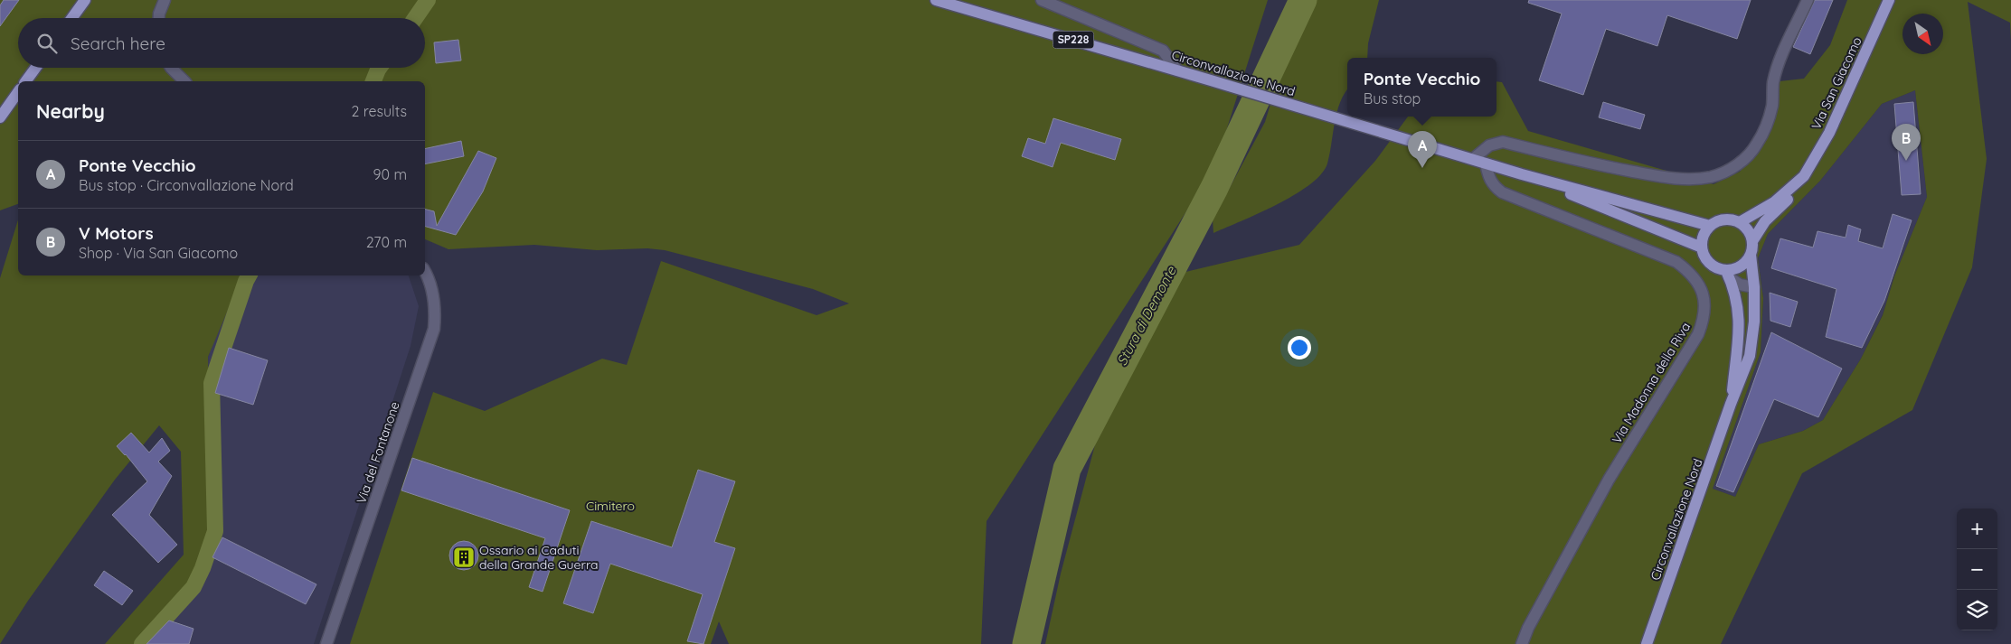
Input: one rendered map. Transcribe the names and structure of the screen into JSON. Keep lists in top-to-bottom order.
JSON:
{
  "streets": {
    "main road": ["SP228", "Circonvallazione Nord", "Via San Giacomo"],
    "street": ["Via Madonna della Riva", "Via del Fontanone"]
  },
  "crossings": [
    ["Circonvallazione Nord", "Via San Giacomo"],
    ["Circonvallazione Nord", "Via Madonna della Riva"]
  ],
  "water": ["Stura di Demonte"],
  "parks": ["Cimitero"],
  "places": {
    "building": ["Ossario ai Caduti della Grande Guerra"]
  },
  "north": "bottom right",
  "page": {
    "search": "Search here",
    "popup": ["Ponte Vecchio", "Bus stop"],
    "heading": ["Nearby", "2 results"],
    "pins": ["B", "A"],
    "list": [
      {
        "mark": "A",
        "name": "Ponte Vecchio",
        "note": "Bus stop · Circonvallazione Nord",
        "value": "90 m"
      },
      {
        "mark": "B",
        "name": "V Motors",
        "note": "Shop · Via San Giacomo",
        "value": "270 m"
      }
    ],
    "map_buttons": ["+", "−"]
  }
}
